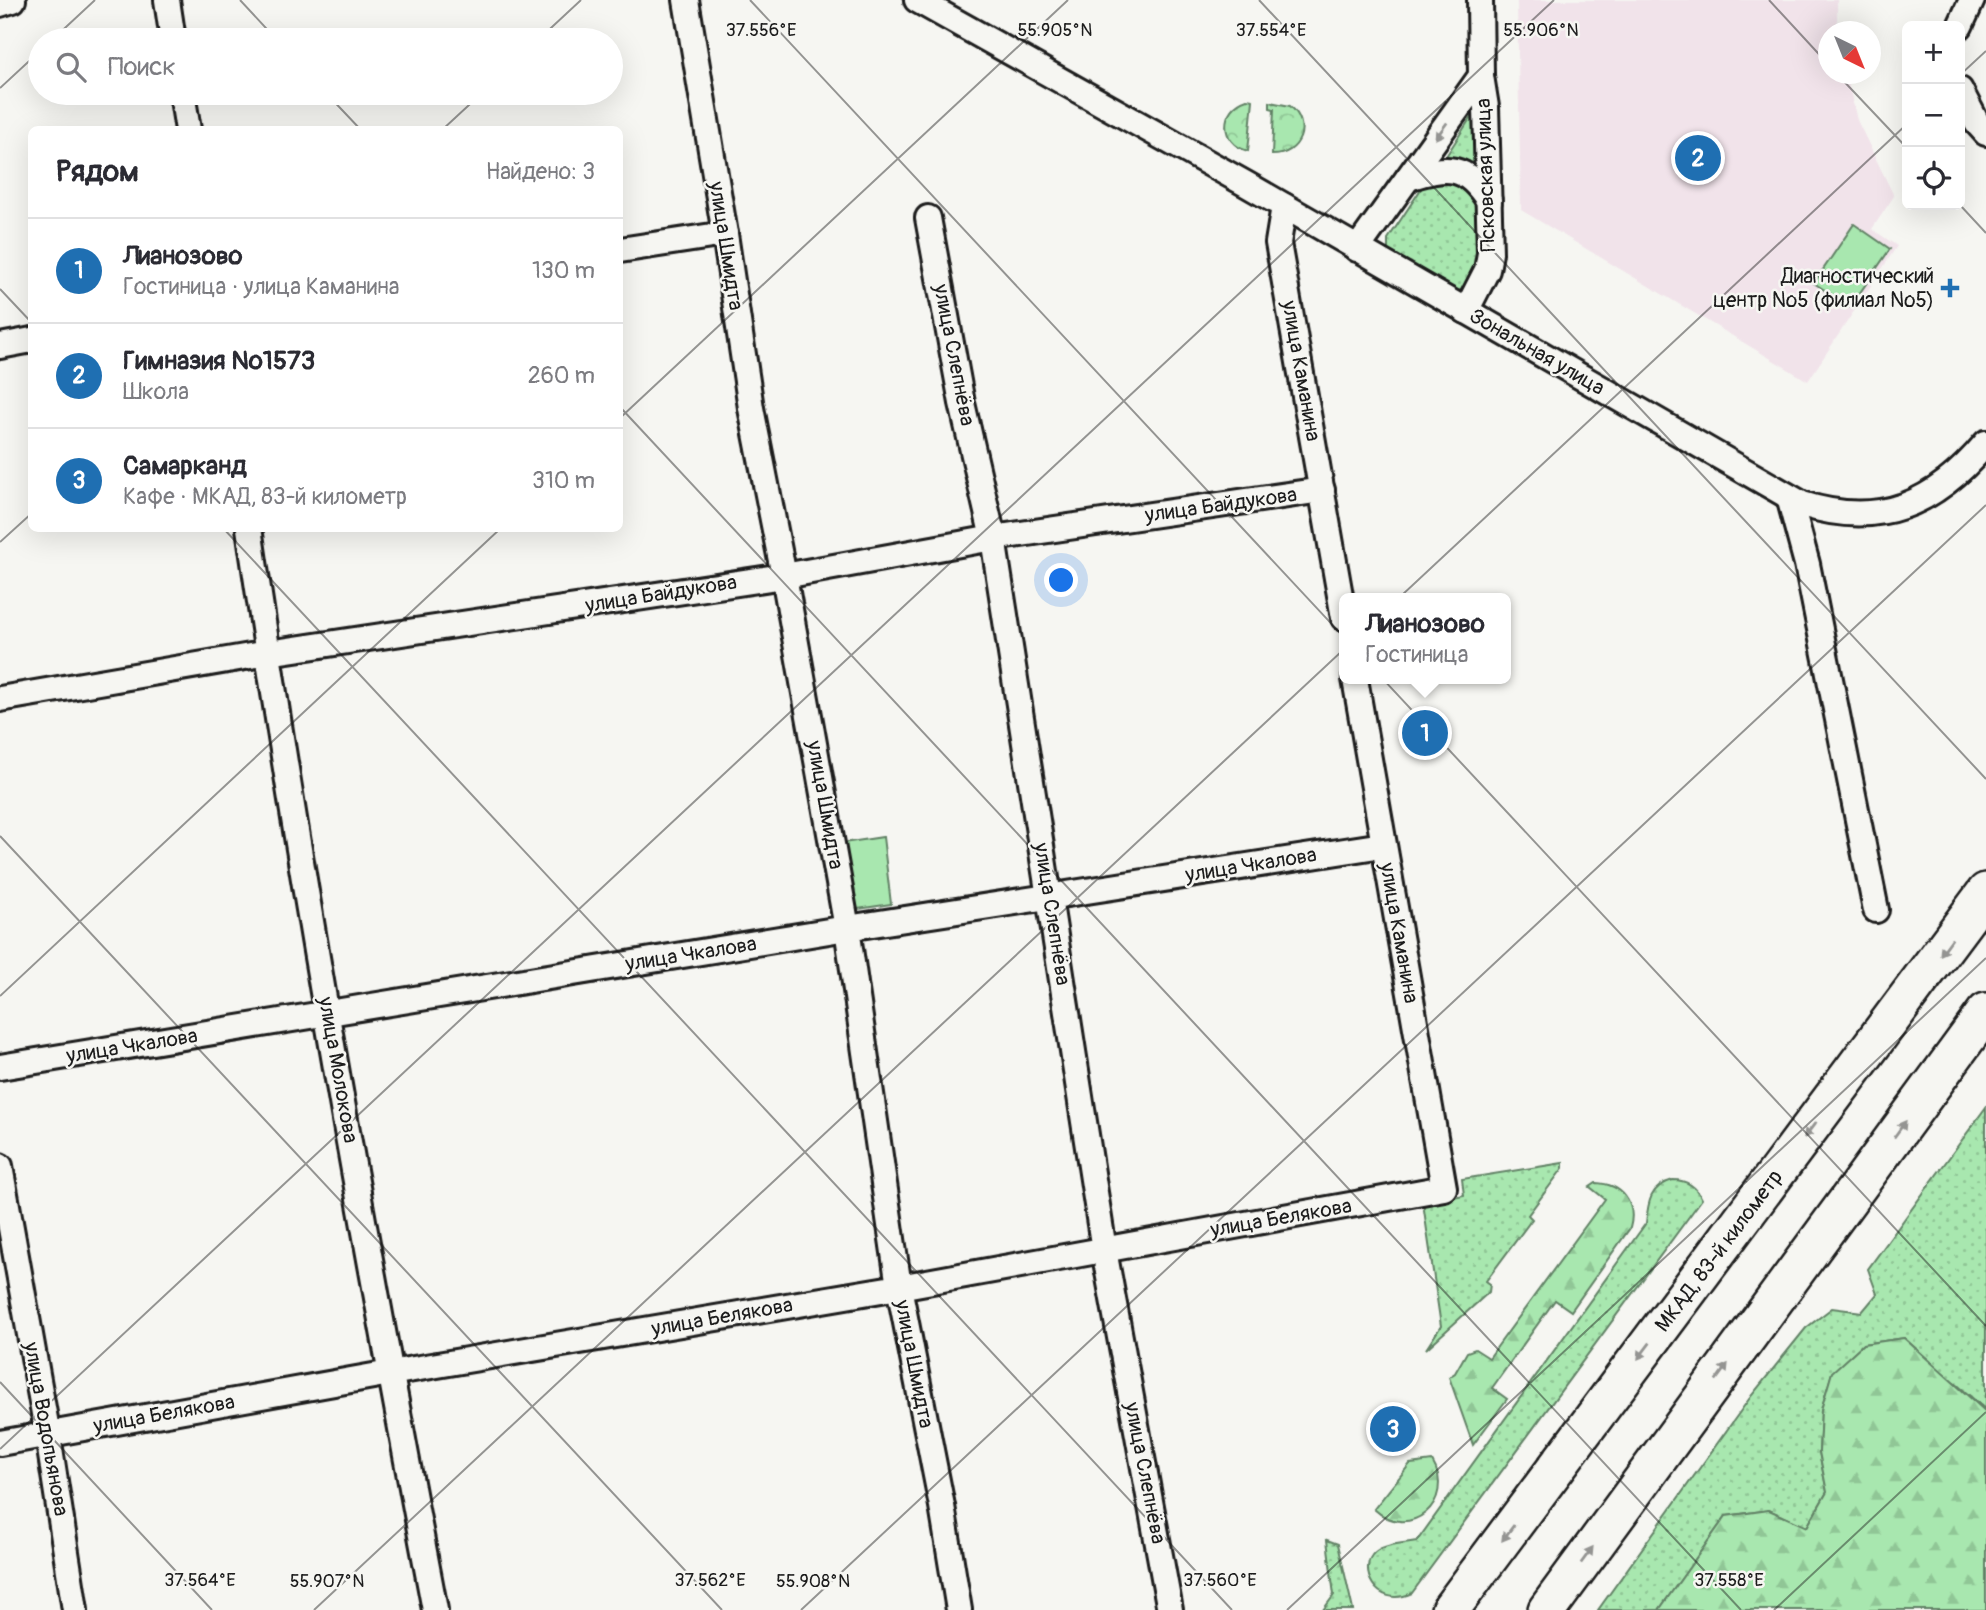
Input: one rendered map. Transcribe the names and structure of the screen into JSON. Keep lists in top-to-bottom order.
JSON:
{
  "streets": {
    "highway": ["МКАД, 83-й километр"],
    "street": [
      "Псковская улица",
      "улица Шмидта",
      "Зональная улица",
      "улица Слепнёва",
      "улица Каманина",
      "улица Байдукова",
      "улица Чкалова",
      "улица Молокова",
      "улица Белякова",
      "улица Водопьянова"
    ]
  },
  "crossings": [
    ["Псковская улица", "Зональная улица"],
    ["улица Шмидта", "улица Байдукова"],
    ["улица Шмидта", "улица Чкалова"],
    ["улица Шмидта", "улица Белякова"],
    ["Зональная улица", "улица Каманина"],
    ["улица Слепнёва", "улица Байдукова"],
    ["улица Слепнёва", "улица Чкалова"],
    ["улица Слепнёва", "улица Белякова"],
    ["улица Каманина", "улица Байдукова"],
    ["улица Каманина", "улица Чкалова"],
    ["улица Каманина", "улица Белякова"],
    ["улица Байдукова", "улица Молокова"],
    ["улица Чкалова", "улица Молокова"],
    ["улица Молокова", "улица Белякова"],
    ["улица Белякова", "улица Водопьянова"]
  ],
  "places": {
    "health": ["Диагностический центр №5 (филиал №5)"]
  },
  "north": "bottom right",
  "page": {
    "map_buttons": ["+", "−"],
    "search": "Поиск",
    "heading": ["Рядом", "Найдено: 3"],
    "pins": ["2", "1", "3"],
    "list": [
      {
        "mark": "1",
        "name": "Лианозово",
        "note": "Гостиница · улица Каманина",
        "value": "130 m"
      },
      {
        "mark": "2",
        "name": "Гимназия №1573",
        "note": "Школа",
        "value": "260 m"
      },
      {
        "mark": "3",
        "name": "Самарканд",
        "note": "Кафе · МКАД, 83-й километр",
        "value": "310 m"
      }
    ],
    "popup": ["Лианозово", "Гостиница"]
  },
  "coordinates": [
    "55.905°N",
    "55.906°N",
    "37.554°E",
    "37.556°E",
    "37.564°E",
    "37.562°E",
    "37.560°E",
    "37.558°E",
    "55.907°N",
    "55.908°N"
  ]
}
